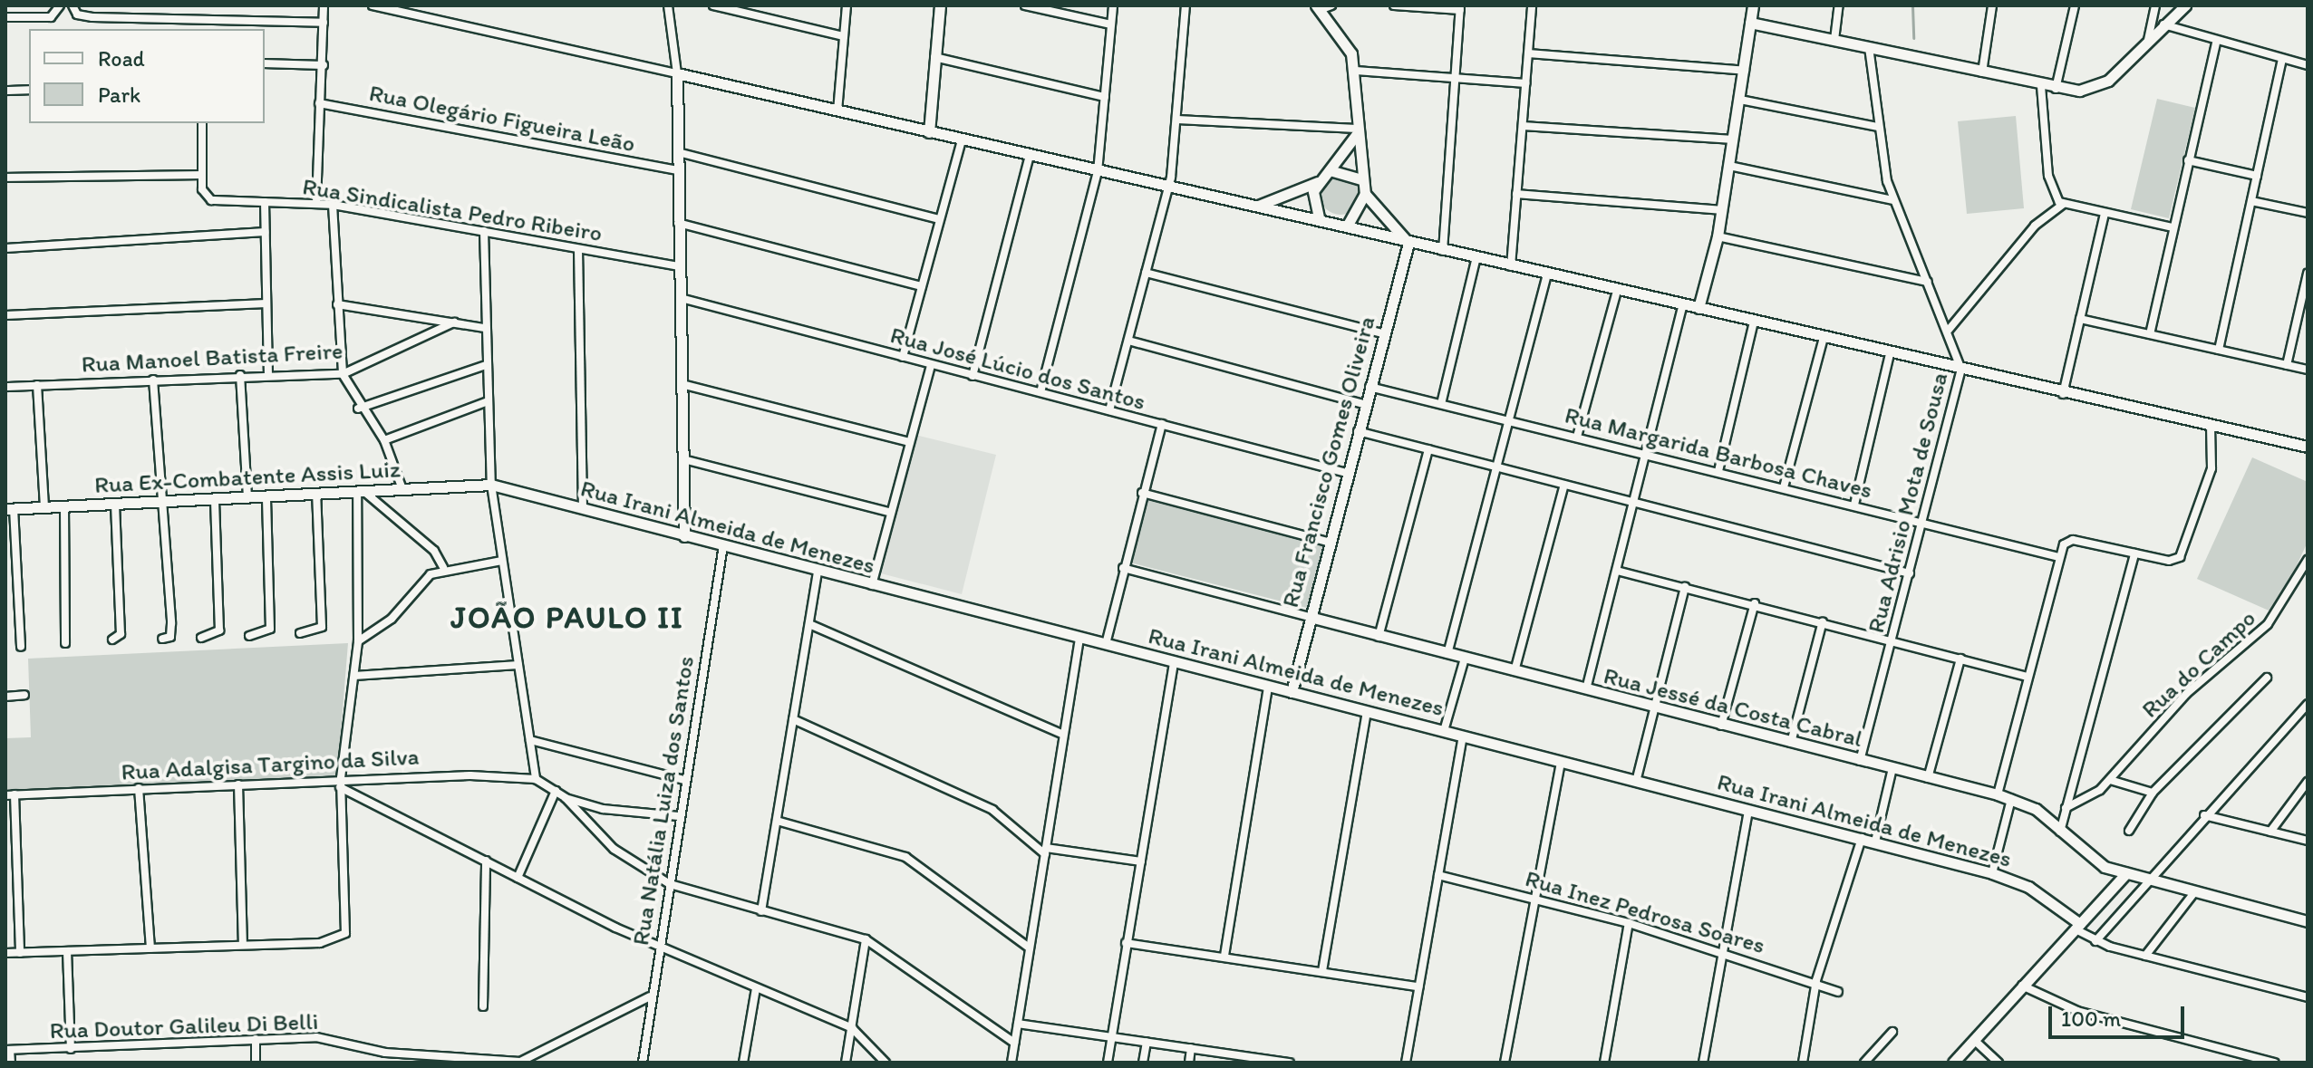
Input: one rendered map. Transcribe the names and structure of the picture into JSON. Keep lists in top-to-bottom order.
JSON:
{
  "streets": {
    "street": [
      "Rua Olegário Figueira Leão",
      "Rua Sindicalista Pedro Ribeiro",
      "Rua Manoel Batista Freire",
      "Rua José Lúcio dos Santos",
      "Rua Margarida Barbosa Chaves",
      "Rua Francisco Gomes Oliveira",
      "Rua Ex-Combatente Assis Luiz",
      "Rua Adrisio Mota de Sousa",
      "Rua Irani Almeida de Menezes",
      "Rua do Campo",
      "Rua Jessé da Costa Cabral",
      "Rua Adalgisa Targino da Silva",
      "Rua Natália Luiza dos Santos",
      "Rua Inez Pedrosa Soares",
      "Rua Doutor Galileu Di Belli"
    ]
  },
  "crossings": [
    ["Rua José Lúcio dos Santos", "Rua Francisco Gomes Oliveira"],
    ["Rua Margarida Barbosa Chaves", "Rua Francisco Gomes Oliveira"],
    ["Rua Margarida Barbosa Chaves", "Rua Adrisio Mota de Sousa"],
    ["Rua Francisco Gomes Oliveira", "Rua Irani Almeida de Menezes"],
    ["Rua Francisco Gomes Oliveira", "Rua Jessé da Costa Cabral"],
    ["Rua Ex-Combatente Assis Luiz", "Rua Irani Almeida de Menezes"],
    ["Rua Adrisio Mota de Sousa", "Rua Jessé da Costa Cabral"],
    ["Rua Irani Almeida de Menezes", "Rua Natália Luiza dos Santos"],
    ["Rua Natália Luiza dos Santos", "Rua Doutor Galileu Di Belli"]
  ],
  "districts": ["JOÃO PAULO II"],
  "legend": ["Road", "Park"],
  "scale_bar": "100 m"
}
